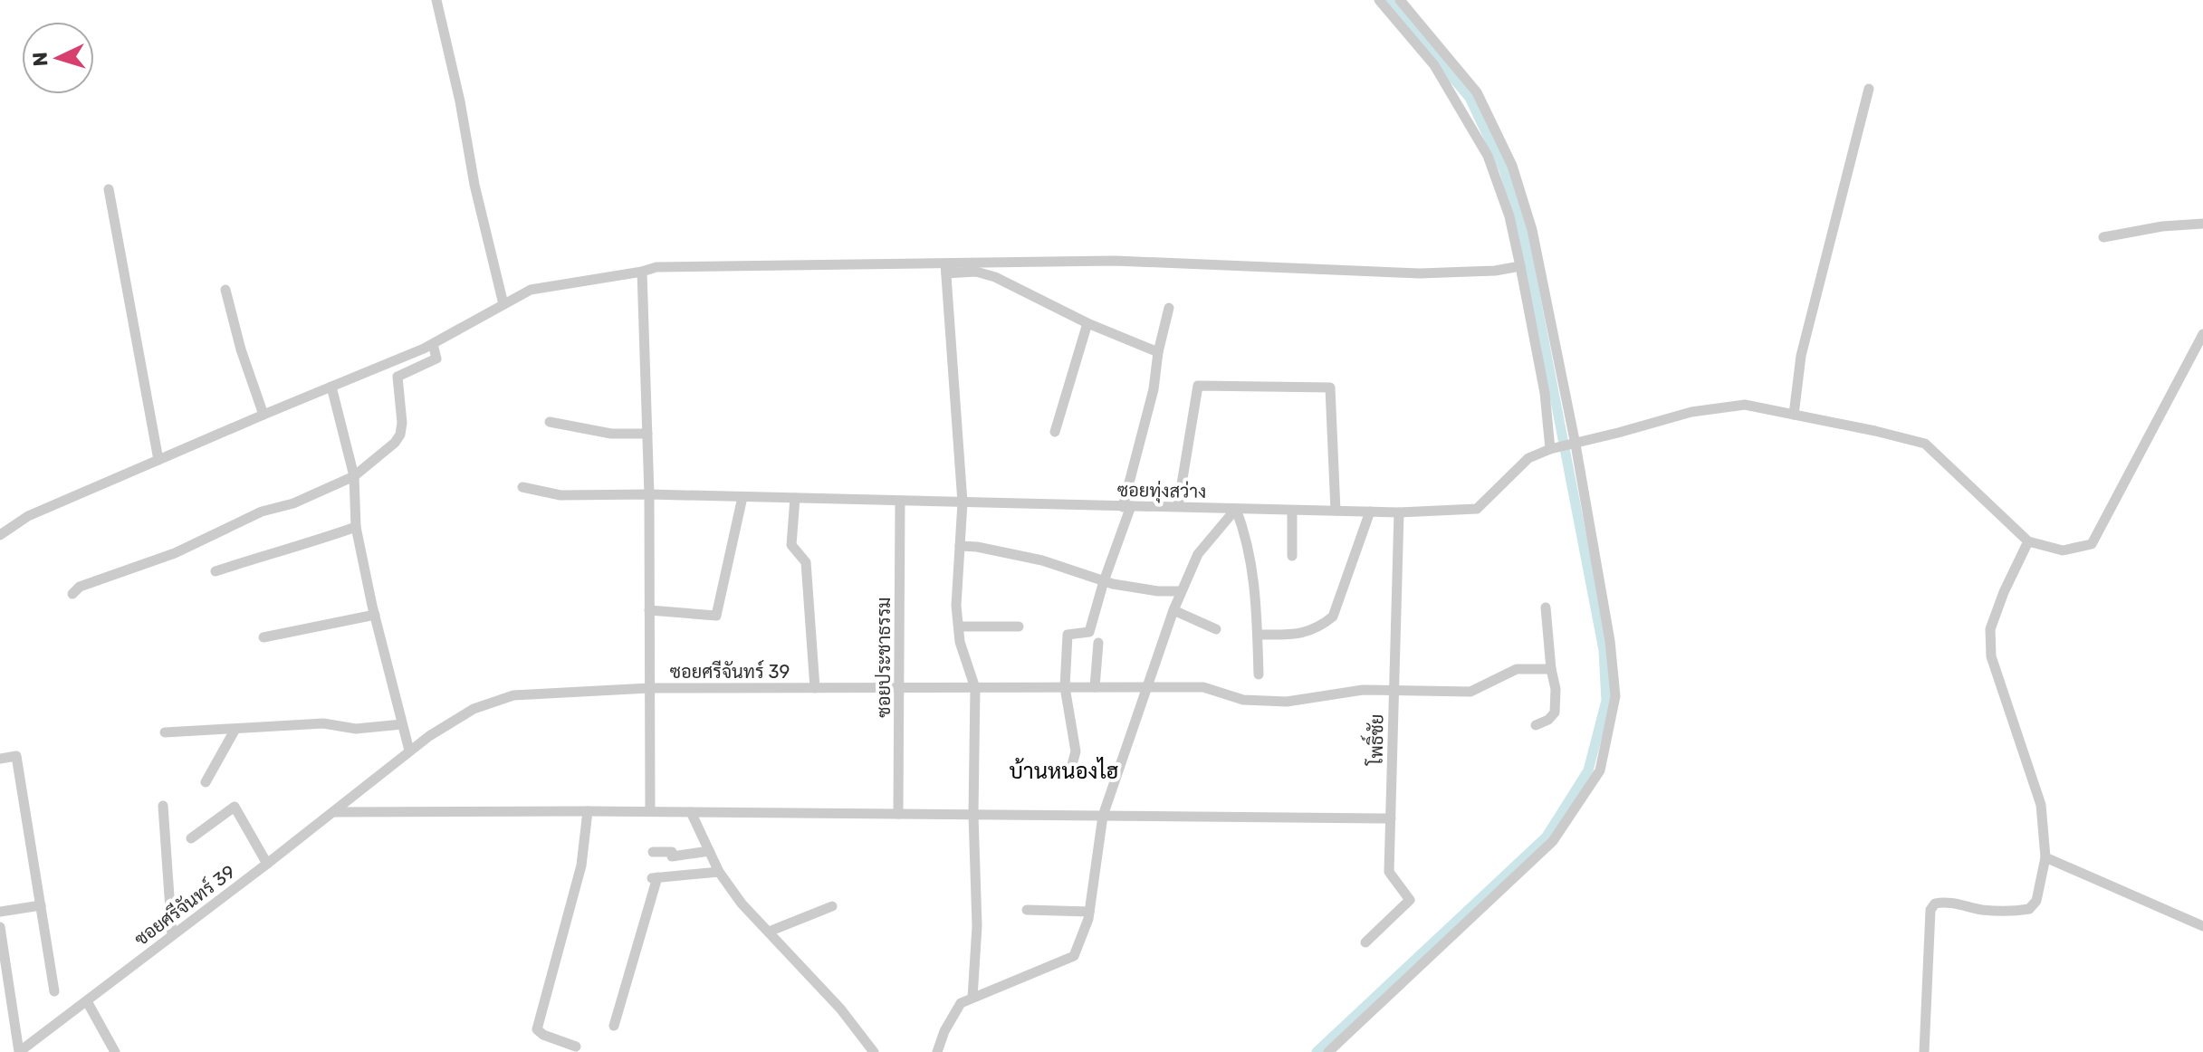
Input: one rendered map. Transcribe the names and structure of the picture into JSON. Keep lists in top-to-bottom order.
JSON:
{
  "streets": {
    "street": [
      "ซอยทุ่งสว่าง",
      "ซอยประชาธรรม",
      "ซอยศรีจันทร์ 39",
      "โพธิ์ชัย"
    ]
  },
  "crossings": [
    ["ซอยทุ่งสว่าง", "ซอยประชาธรรม"],
    ["ซอยทุ่งสว่าง", "โพธิ์ชัย"],
    ["ซอยประชาธรรม", "ซอยศรีจันทร์ 39"],
    ["ซอยศรีจันทร์ 39", "โพธิ์ชัย"]
  ],
  "districts": ["บ้านหนองไฮ"],
  "north": "left"
}
